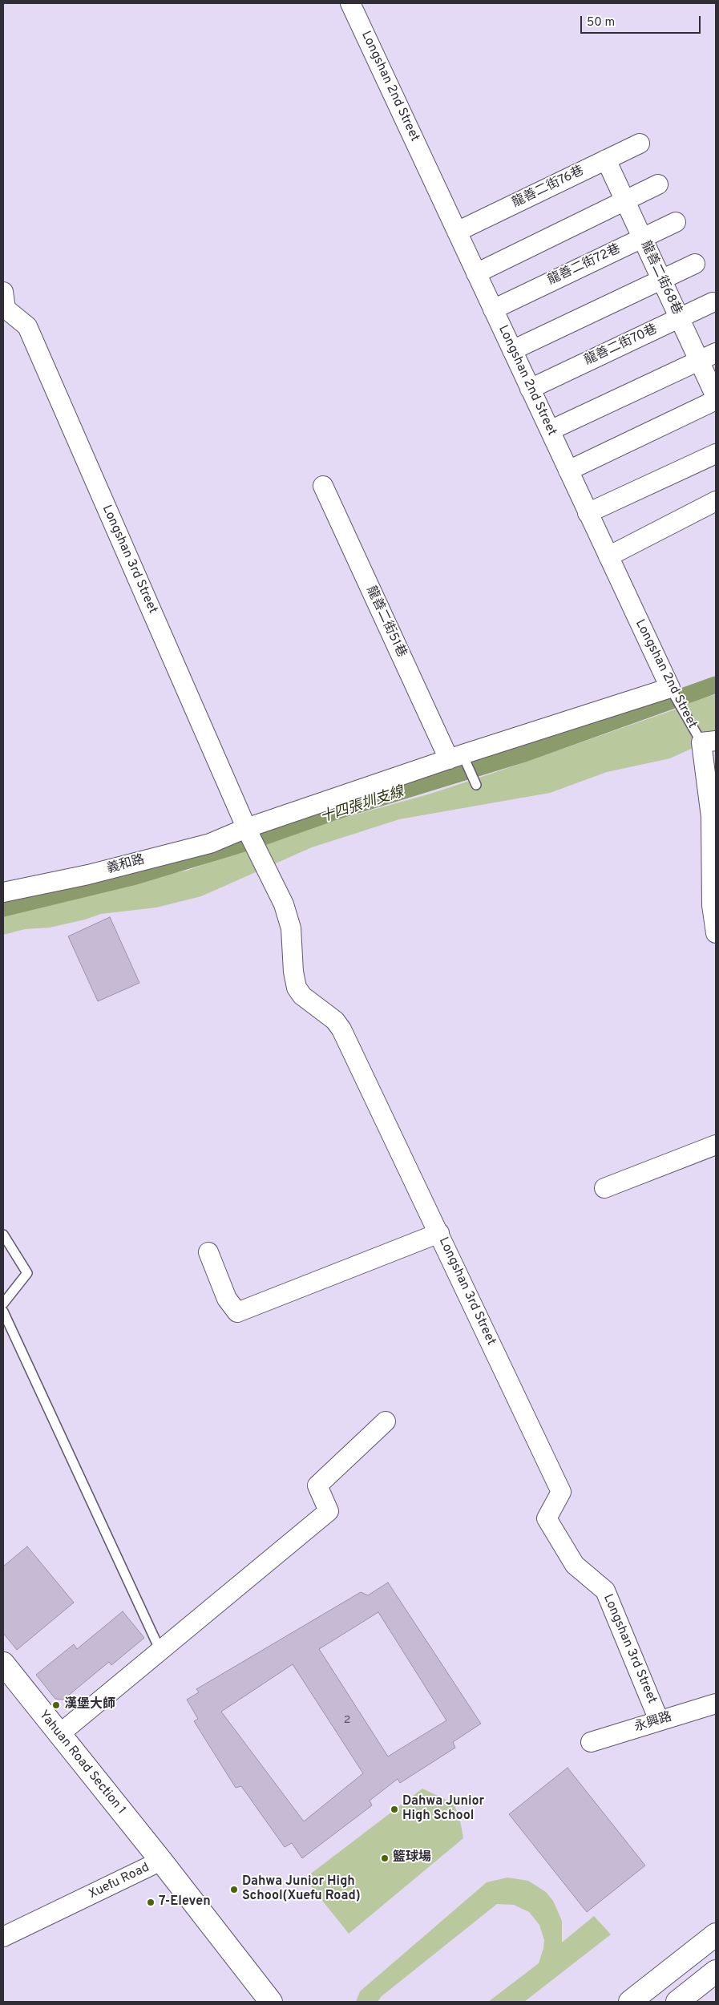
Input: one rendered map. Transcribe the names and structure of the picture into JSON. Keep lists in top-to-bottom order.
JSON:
{
  "streets": {
    "street": [
      "Longshan 2nd Street",
      "龍善二街76巷",
      "龍善二街72巷",
      "龍善二街68巷",
      "龍善二街70巷",
      "Longshan 3rd Street",
      "龍善二街51巷",
      "義和路",
      "永興路",
      "Yahuan Road Section 1",
      "Xuefu Road"
    ]
  },
  "crossings": [
    ["Longshan 2nd Street", "龍善二街76巷"],
    ["Longshan 2nd Street", "龍善二街72巷"],
    ["Longshan 2nd Street", "龍善二街68巷"],
    ["Longshan 2nd Street", "龍善二街70巷"],
    ["龍善二街76巷", "龍善二街68巷"],
    ["龍善二街72巷", "龍善二街68巷"],
    ["龍善二街68巷", "龍善二街70巷"],
    ["Longshan 3rd Street", "義和路"],
    ["Longshan 3rd Street", "永興路"],
    ["Yahuan Road Section 1", "Xuefu Road"]
  ],
  "water": ["十四張圳支線"],
  "places": [
    "漢堡大師",
    "Dahwa Junior High School",
    "籃球場",
    "Dahwa Junior High School(Xuefu Road)",
    "7-Eleven"
  ],
  "house_numbers": ["2"],
  "scale_bar": "50 m"
}
